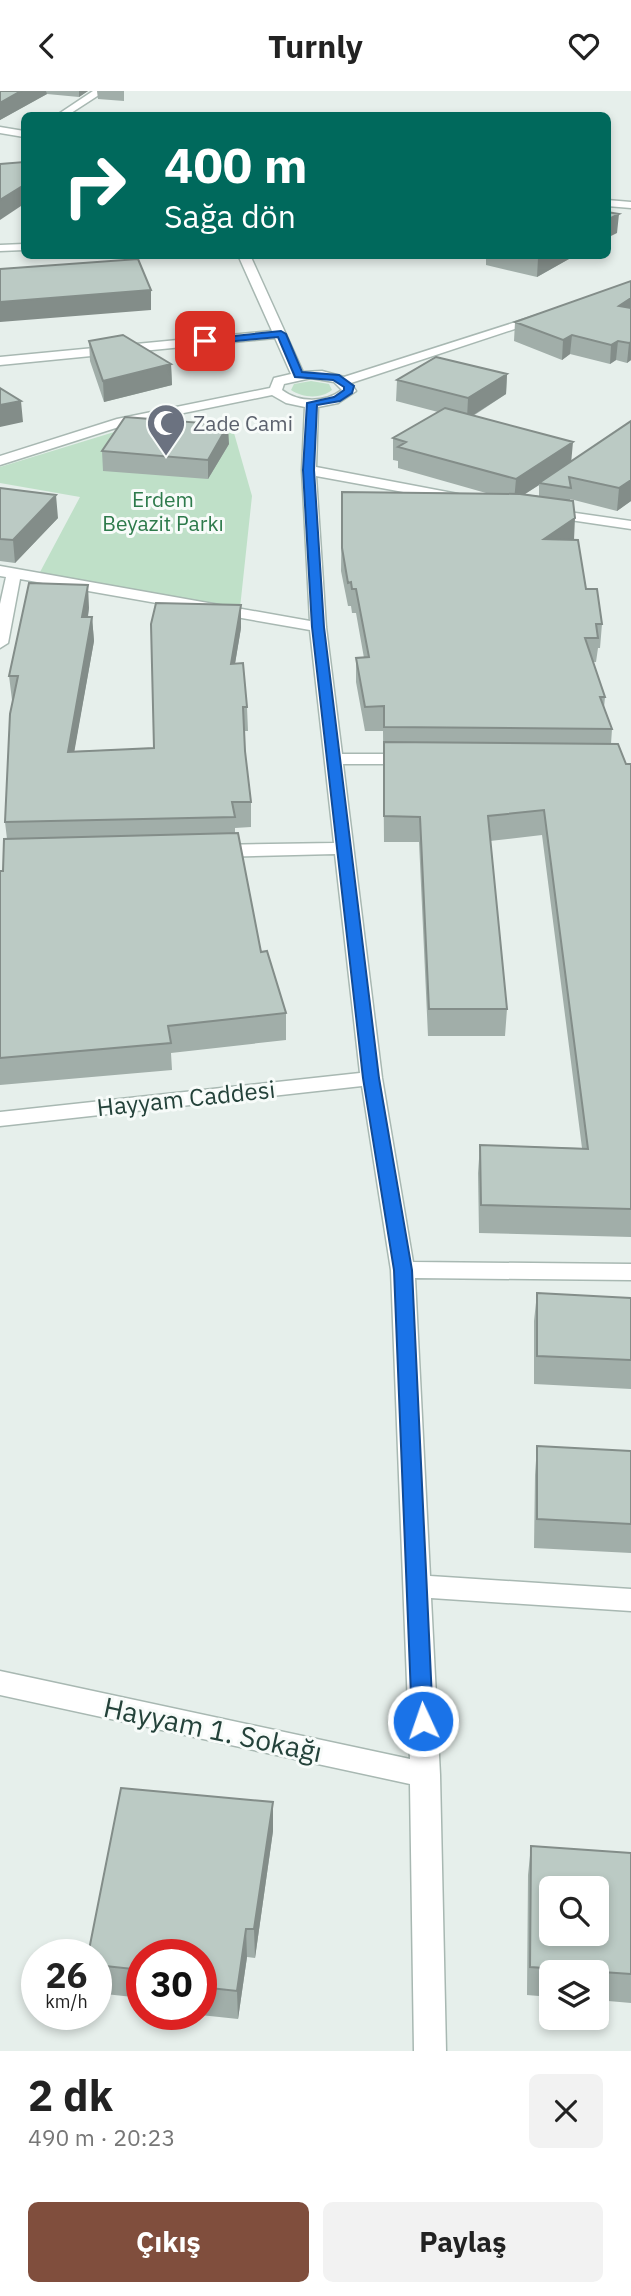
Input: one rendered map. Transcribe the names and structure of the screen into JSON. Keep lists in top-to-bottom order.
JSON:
{
  "streets": {
    "street": ["Hayyam Caddesi", "Hayyam 1. Sokağı"]
  },
  "parks": ["Erdem Beyazit Parkı"],
  "places": {
    "mosque": ["Zade Cami"]
  },
  "page": {
    "header": "Turnly",
    "turn": ["400 m", "Sağa dön"],
    "speed": "26 km/h",
    "limit": "30",
    "heading": ["2 dk", "490 m · 20:23"],
    "buttons": ["Çıkış", "Paylaş"]
  }
}
